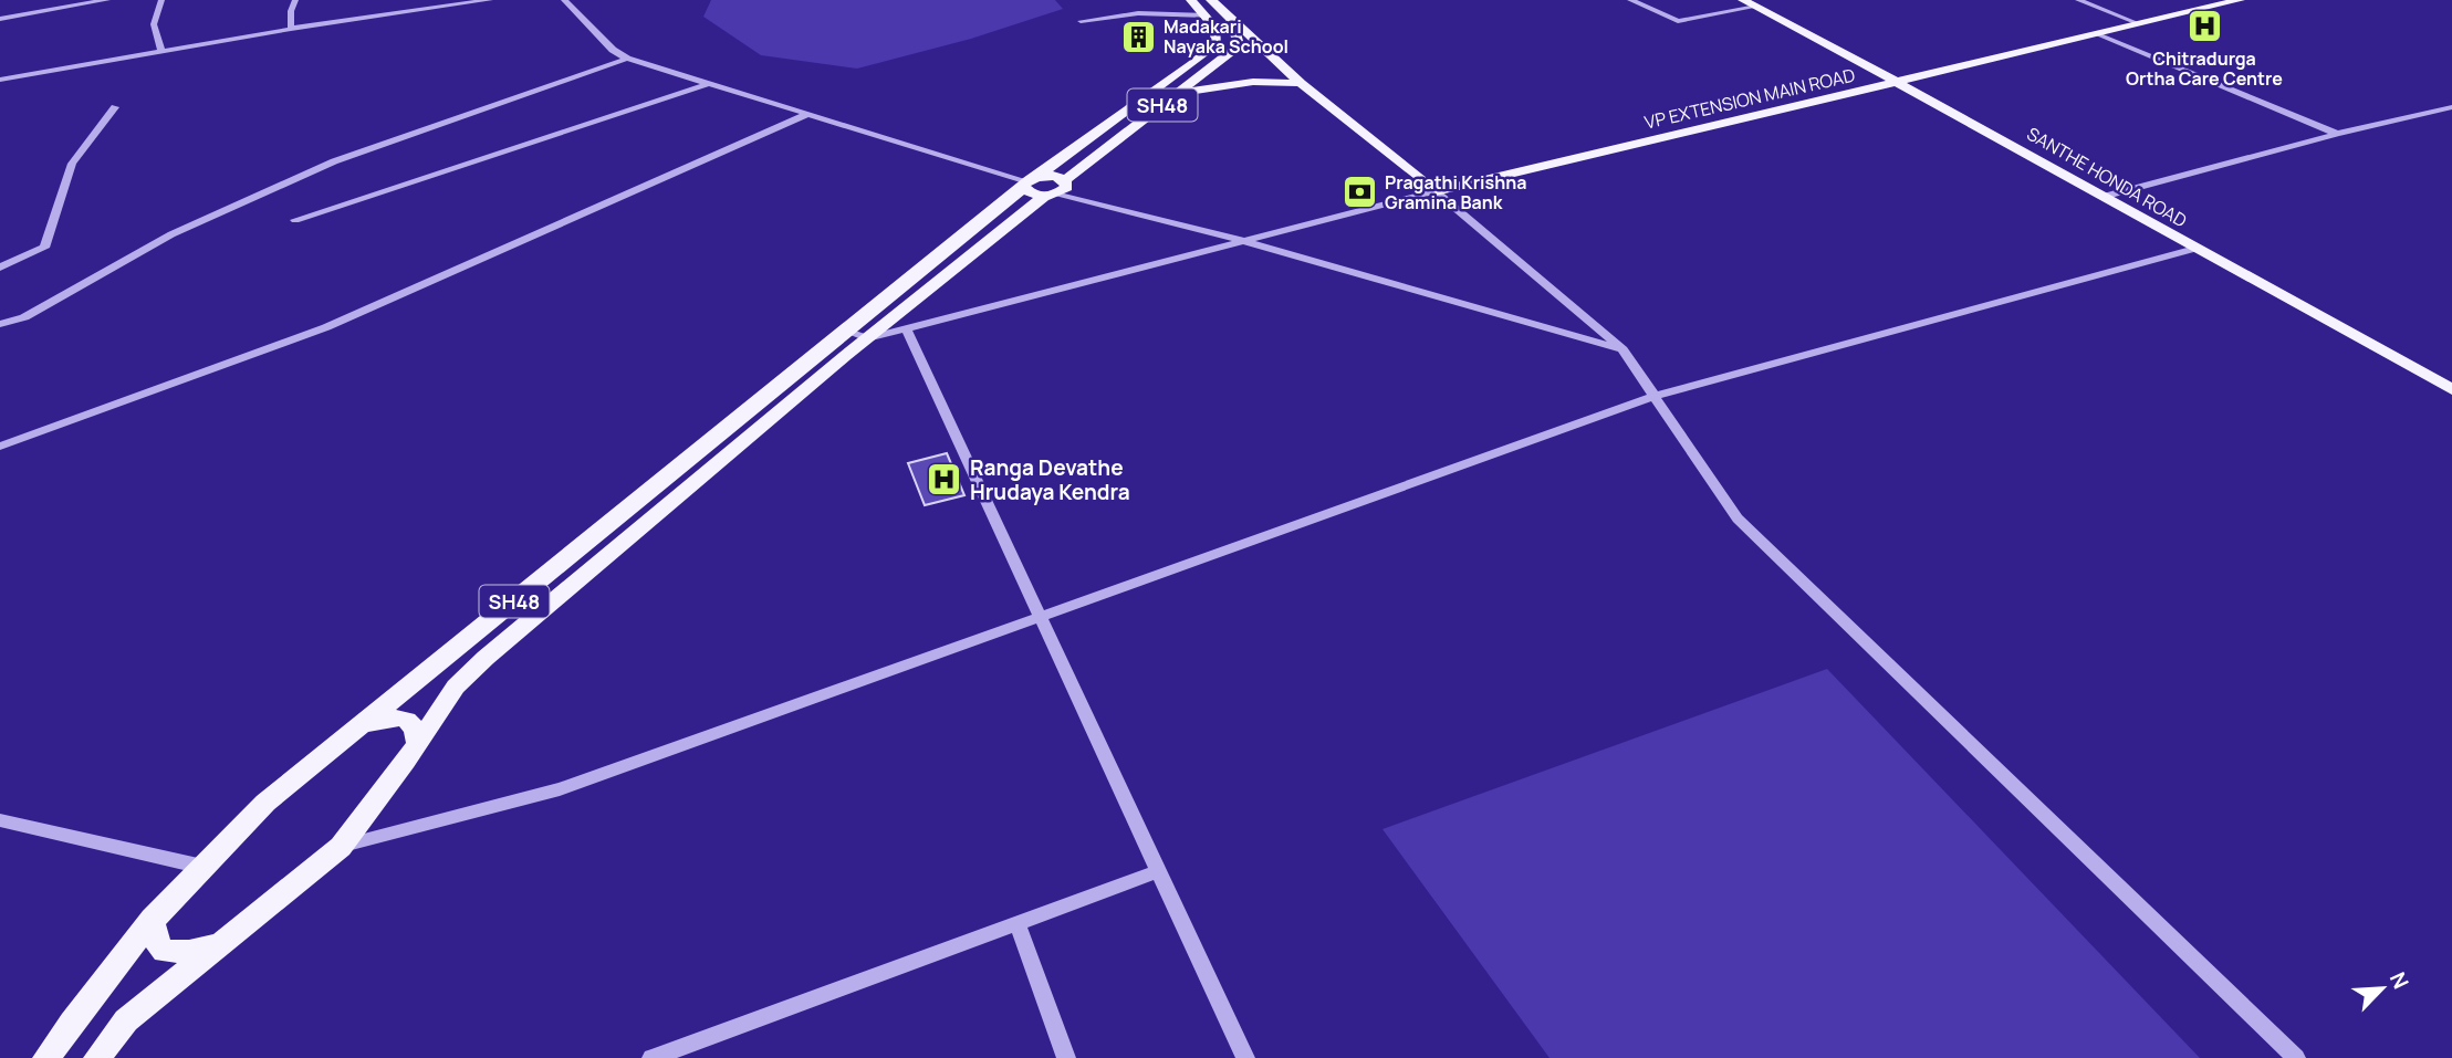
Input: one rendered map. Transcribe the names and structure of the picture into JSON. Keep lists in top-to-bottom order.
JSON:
{
  "streets": {
    "main road": ["VP EXTENSION MAIN ROAD", "SH48", "SANTHE HONDA ROAD"]
  },
  "crossings": [
    ["VP EXTENSION MAIN ROAD", "SANTHE HONDA ROAD"]
  ],
  "places": {
    "hospital": ["Chitradurga Ortha Care Centre", "Ranga Devathe Hrudaya Kendra"],
    "building": ["Madakari Nayaka School"],
    "bank": ["Pragathi Krishna Gramina Bank"]
  },
  "north": "top right"
}
